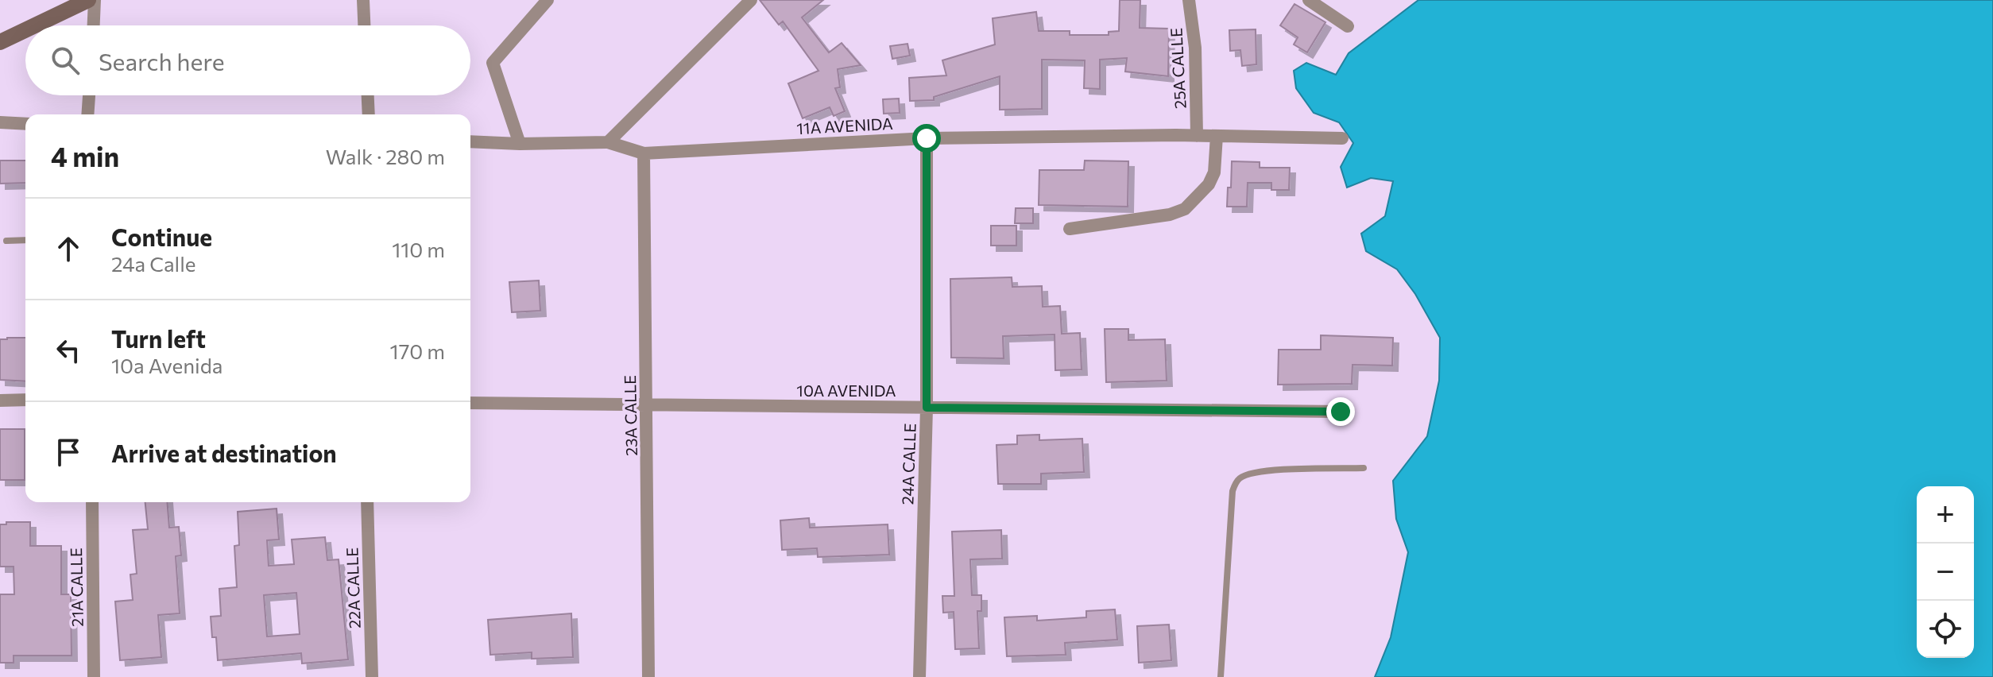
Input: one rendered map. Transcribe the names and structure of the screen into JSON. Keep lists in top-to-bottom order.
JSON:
{
  "streets": {
    "street": [
      "25A CALLE",
      "11A AVENIDA",
      "10A AVENIDA",
      "23A CALLE",
      "24A CALLE",
      "21A CALLE",
      "22A CALLE"
    ]
  },
  "crossings": [
    ["25A CALLE", "11A AVENIDA"],
    ["11A AVENIDA", "23A CALLE"],
    ["11A AVENIDA", "24A CALLE"],
    ["10A AVENIDA", "23A CALLE"],
    ["10A AVENIDA", "24A CALLE"]
  ],
  "page": {
    "search": "Search here",
    "heading": ["4 min", "Walk · 280 m"],
    "list": [
      ["Continue", "24a Calle", "110 m"],
      ["Turn left", "10a Avenida", "170 m"],
      "Arrive at destination"
    ],
    "map_buttons": ["+", "−"]
  }
}
